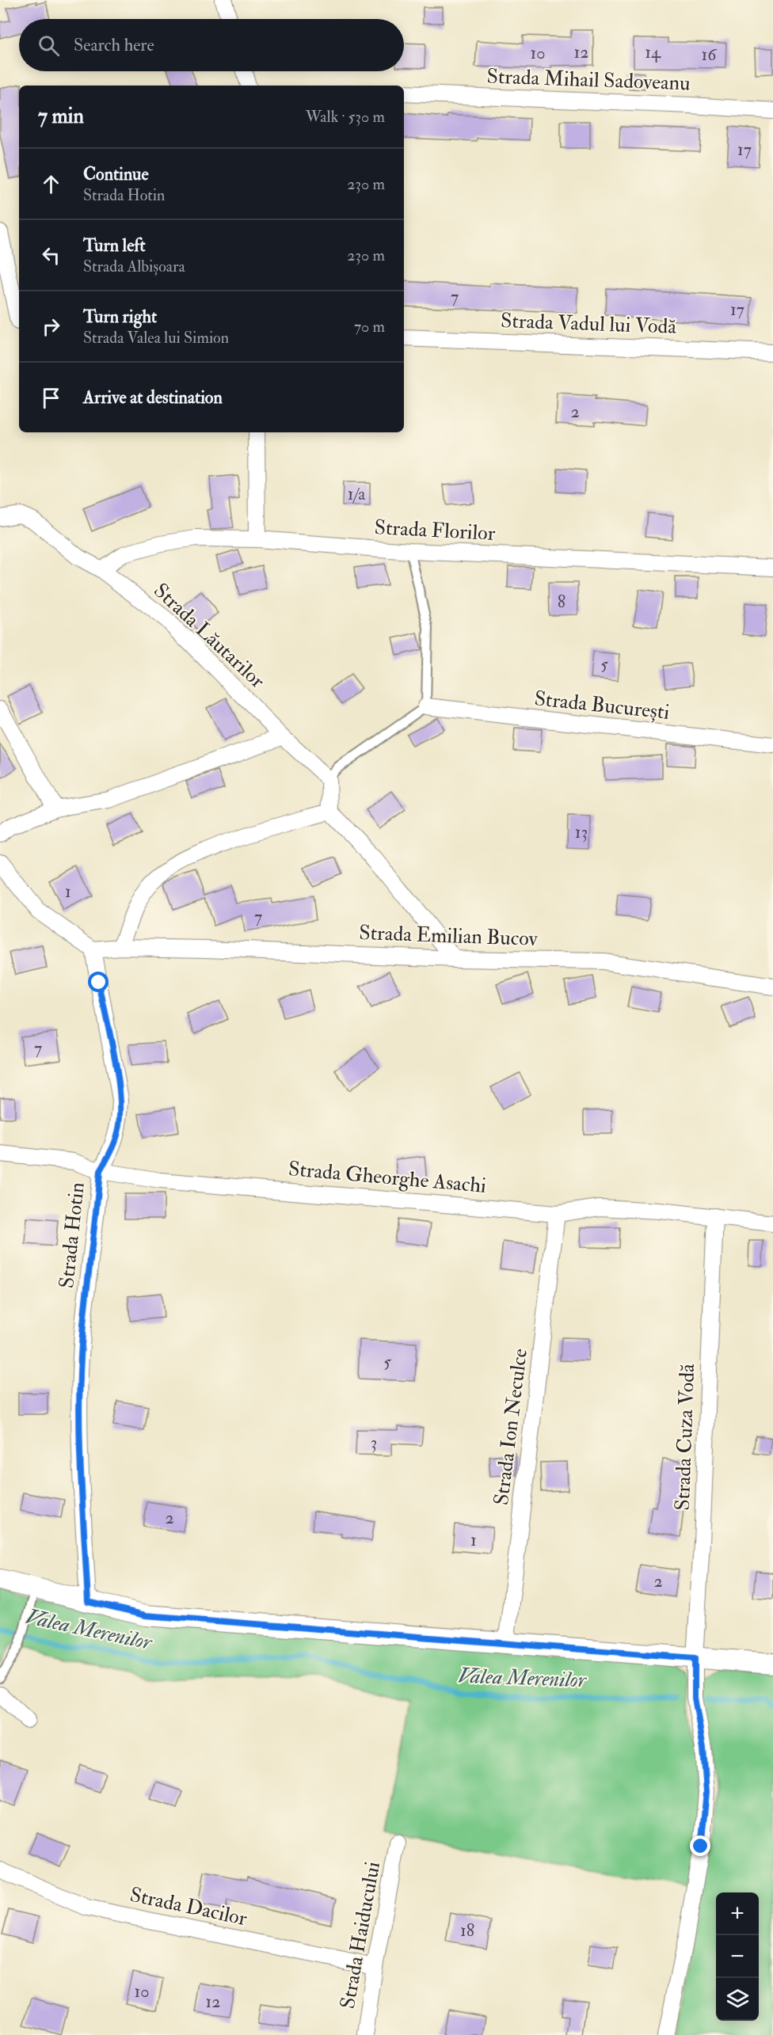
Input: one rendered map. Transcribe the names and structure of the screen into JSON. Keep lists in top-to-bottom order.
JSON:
{
  "streets": {
    "street": [
      "Strada Mihail Sadoveanu",
      "Strada Vadul lui Vodă",
      "Strada Florilor",
      "Strada Lăutarilor",
      "Strada București",
      "Strada Emilian Bucov",
      "Strada Gheorghe Asachi",
      "Strada Hotin",
      "Strada Ion Neculce",
      "Strada Cuza Vodă",
      "Strada Dacilor",
      "Strada Haiducului"
    ]
  },
  "crossings": [
    ["Strada Florilor", "Strada Lăutarilor"],
    ["Strada Emilian Bucov", "Strada Hotin"],
    ["Strada Gheorghe Asachi", "Strada Hotin"],
    ["Strada Gheorghe Asachi", "Strada Ion Neculce"],
    ["Strada Gheorghe Asachi", "Strada Cuza Vodă"],
    ["Strada Dacilor", "Strada Haiducului"]
  ],
  "water": ["Valea Merenilor"],
  "house_numbers": [
    "12",
    "14",
    "10",
    "16",
    "17",
    "7",
    "17",
    "2",
    "1/a",
    "8",
    "5",
    "13",
    "1",
    "7",
    "7",
    "5",
    "3",
    "2",
    "1",
    "2",
    "18",
    "10",
    "12"
  ],
  "page": {
    "search": "Search here",
    "heading": ["7 min", "Walk · 530 m"],
    "list": [
      ["Continue", "Strada Hotin", "230 m"],
      ["Turn left", "Strada Albișoara", "230 m"],
      ["Turn right", "Strada Valea lui Simion", "70 m"],
      "Arrive at destination"
    ],
    "map_buttons": ["+", "−"]
  }
}
